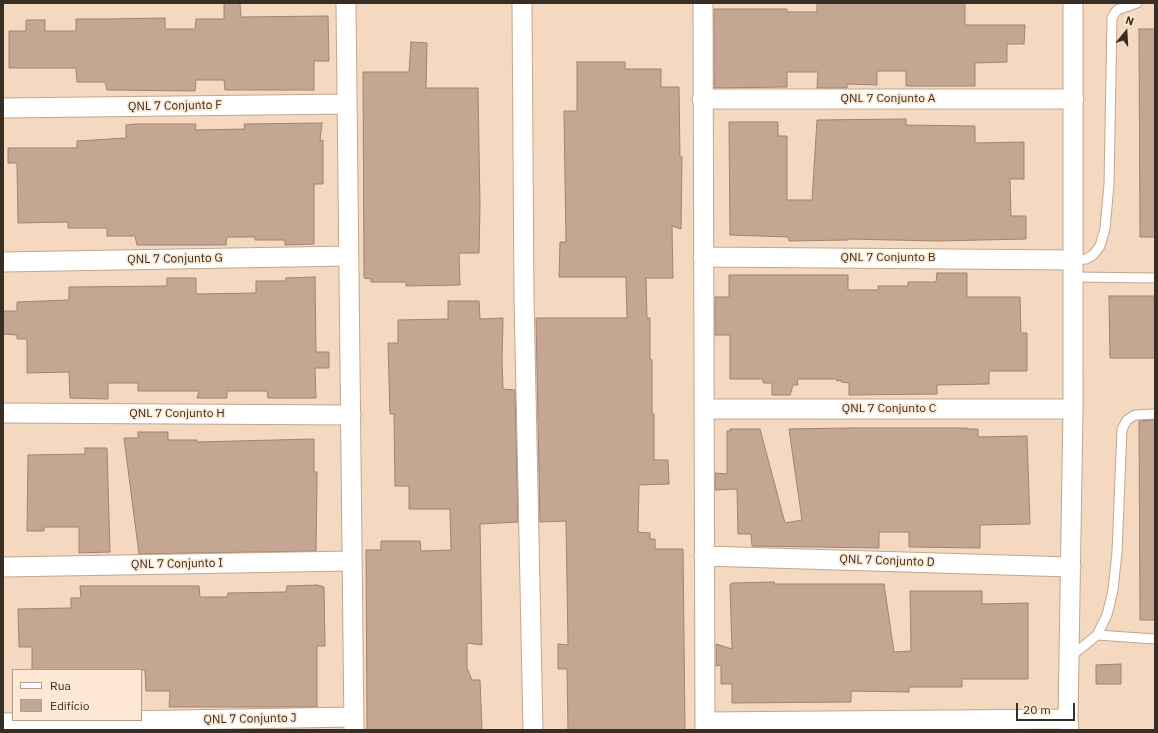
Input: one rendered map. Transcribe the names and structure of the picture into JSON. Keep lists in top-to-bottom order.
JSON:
{
  "streets": {
    "street": [
      "QNL 7 Conjunto A",
      "QNL 7 Conjunto F",
      "QNL 7 Conjunto B",
      "QNL 7 Conjunto G",
      "QNL 7 Conjunto C",
      "QNL 7 Conjunto H",
      "QNL 7 Conjunto D",
      "QNL 7 Conjunto I",
      "QNL 7 Conjunto J"
    ]
  },
  "legend": ["Rua", "Edifício"],
  "scale_bar": "20 m",
  "north": "top"
}
